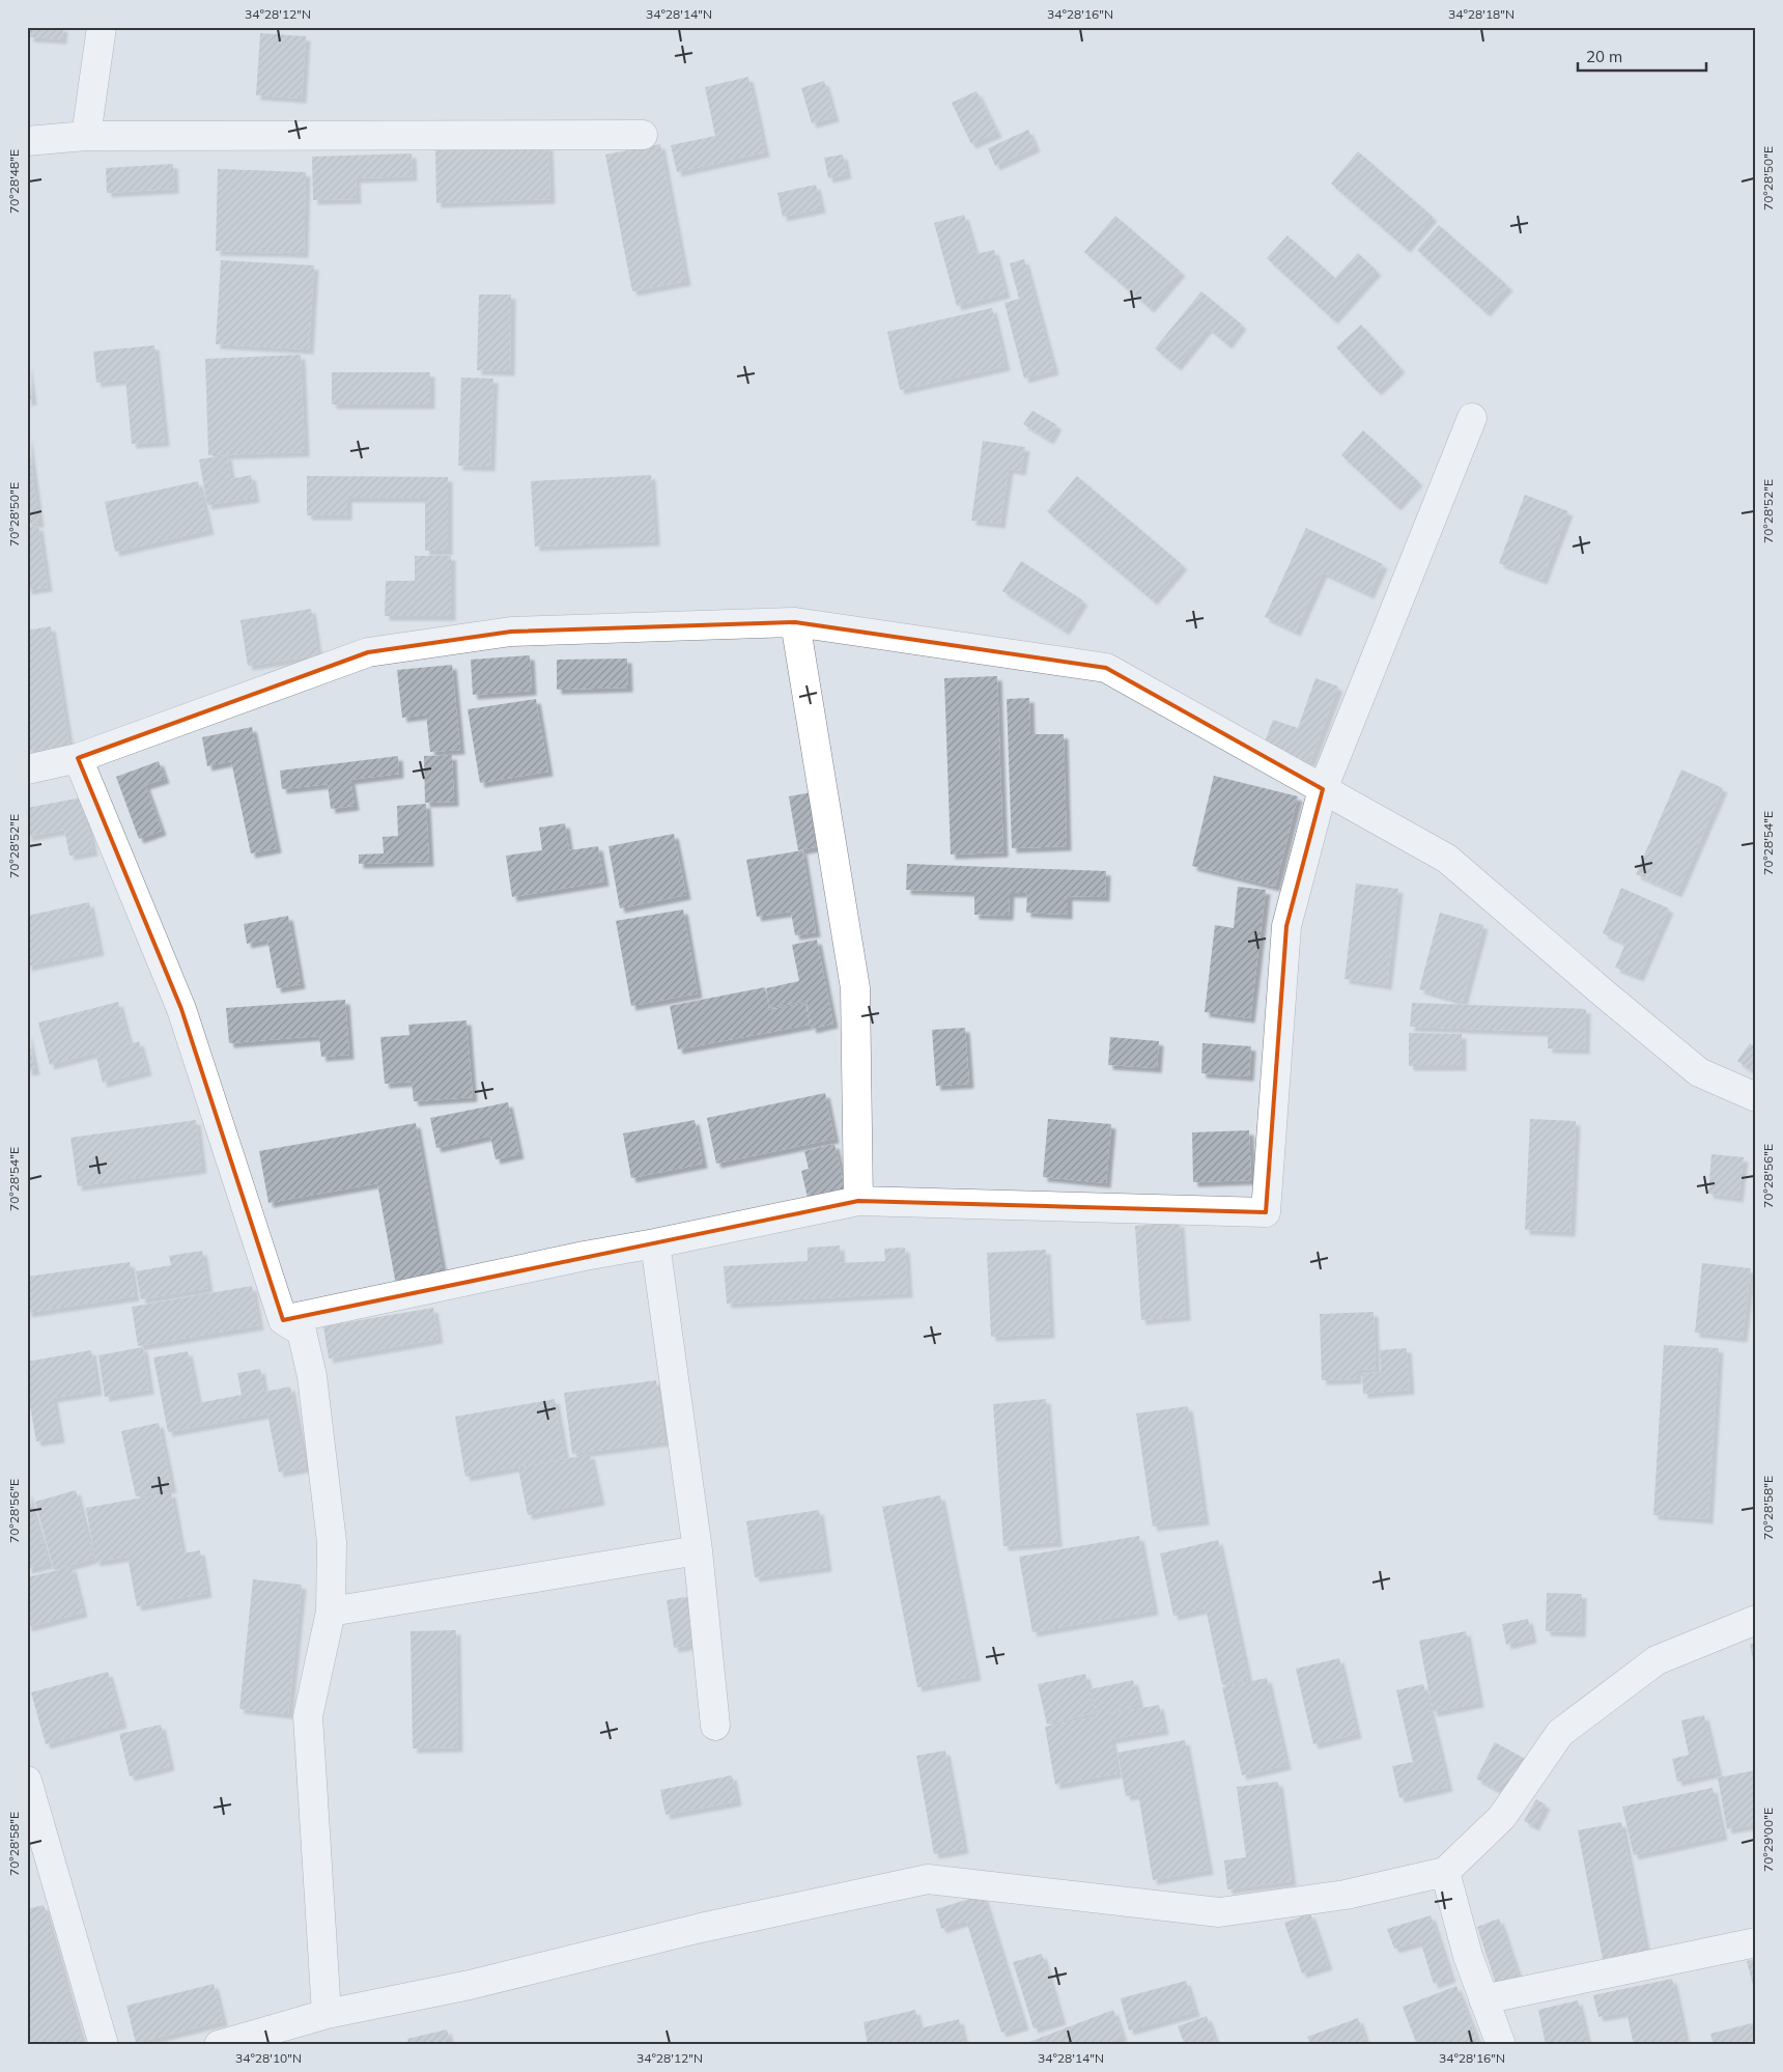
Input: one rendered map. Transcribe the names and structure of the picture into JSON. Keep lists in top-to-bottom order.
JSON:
{
  "scale_bar": "20 m",
  "coordinates": [
    "34°28'12\"N",
    "34°28'14\"N",
    "34°28'16\"N",
    "34°28'18\"N",
    "70°28'50\"E",
    "70°28'48\"E",
    "70°28'52\"E",
    "70°28'54\"E",
    "70°28'56\"E",
    "70°28'58\"E",
    "70°29'00\"E",
    "34°28'10\"N"
  ]
}
